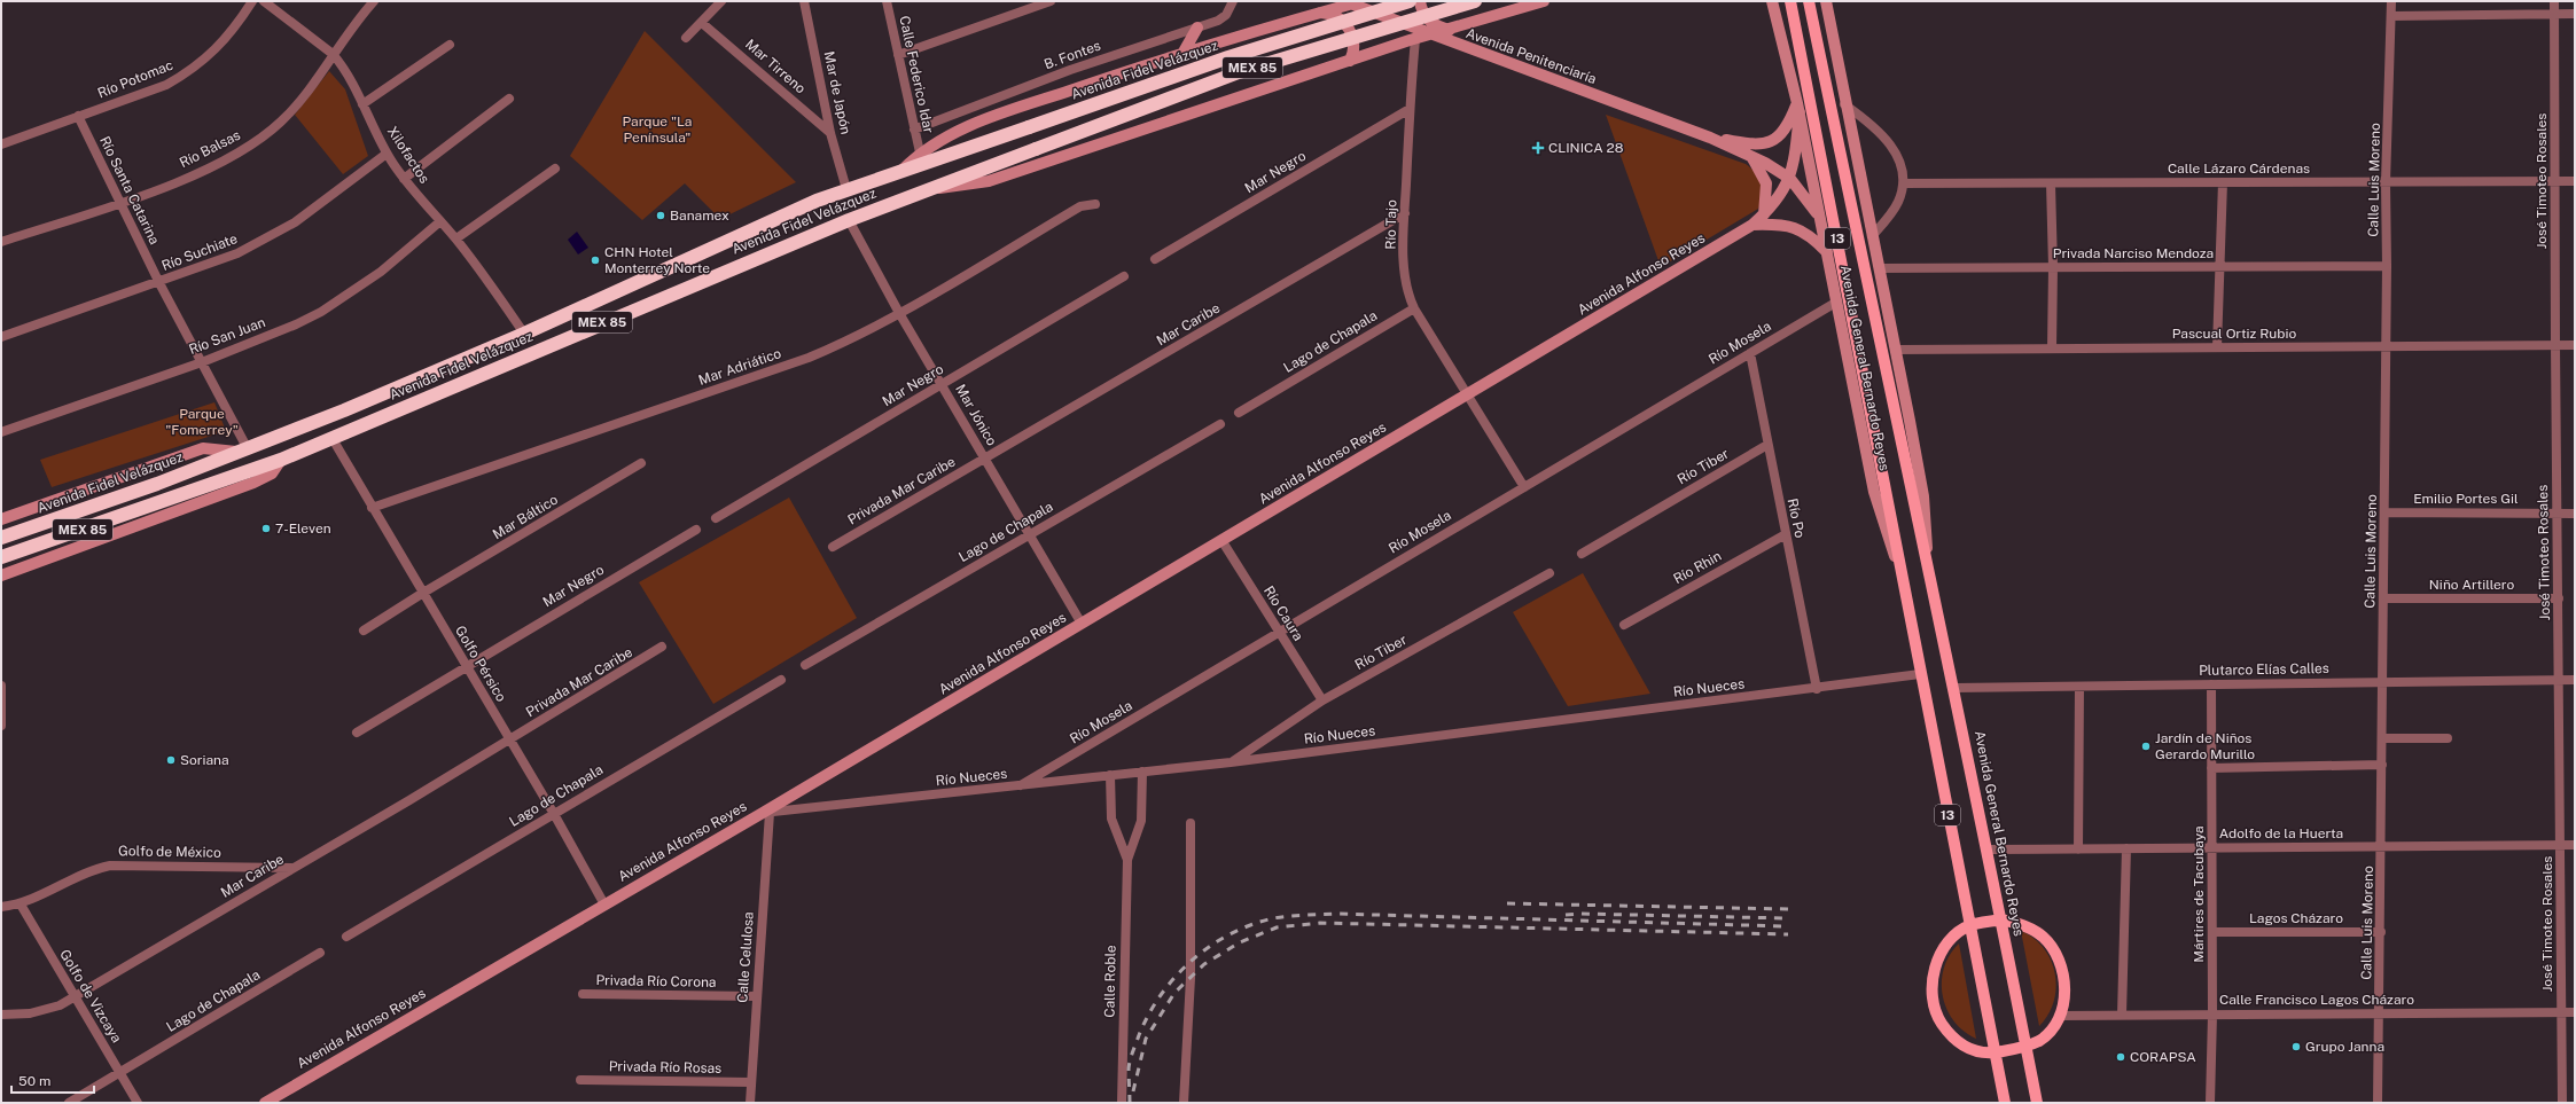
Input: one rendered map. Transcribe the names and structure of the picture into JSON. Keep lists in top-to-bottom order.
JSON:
{
  "streets": {
    "highway": ["MEX 85", "Avenida Fidel Velázquez"],
    "main road": ["13", "Avenida General Bernardo Reyes"],
    "street": [
      "B. Fontes",
      "Avenida Penitenciaría",
      "Mar Tirreno",
      "Calle Federico Idar",
      "Río Potomac",
      "Mar de Japón",
      "Río Balsas",
      "Xilofactos",
      "Calle Lázaro Cárdenas",
      "Mar Negro",
      "Calle Luis Moreno",
      "José Timoteo Rosales",
      "Río Santa Catarina",
      "Río Tajo",
      "Río Suchiate",
      "Privada Narciso Mendoza",
      "Avenida Alfonso Reyes",
      "Mar Caribe",
      "Pascual Ortiz Rubio",
      "Río San Juan",
      "Lago de Chapala",
      "Río Mosela",
      "Mar Adriático",
      "Mar Jónico",
      "Río Tiber",
      "Privada Mar Caribe",
      "Emilio Portes Gil",
      "Mar Báltico",
      "Río Po",
      "Río Rhin",
      "Niño Artillero",
      "Río Caura",
      "Golfo Pérsico",
      "Plutarco Elías Calles",
      "Río Nueces",
      "Adolfo de la Huerta",
      "Golfo de México",
      "Mártires de Tacubaya",
      "Lagos Cházaro",
      "Calle Celulosa",
      "Privada Río Corona",
      "Calle Roble",
      "Golfo de Vizcaya",
      "Calle Francisco Lagos Cházaro",
      "Privada Río Rosas"
    ]
  },
  "crossings": [
    ["B. Fontes", "Calle Federico Idar"],
    ["Avenida Penitenciaría", "Avenida Alfonso Reyes"],
    ["Avenida Penitenciaría", "Avenida General Bernardo Reyes"],
    ["Mar Tirreno", "Mar de Japón"],
    ["Avenida Fidel Velázquez", "Mar de Japón"],
    ["Avenida Fidel Velázquez", "Xilofactos"],
    ["Avenida Fidel Velázquez", "Río Santa Catarina"],
    ["Avenida Fidel Velázquez", "Mar Jónico"],
    ["Avenida Fidel Velázquez", "Golfo Pérsico"],
    ["Río Potomac", "Río Santa Catarina"],
    ["Río Balsas", "Xilofactos"],
    ["Río Balsas", "Río Santa Catarina"],
    ["Xilofactos", "Río Suchiate"],
    ["Xilofactos", "Río San Juan"],
    ["Calle Lázaro Cárdenas", "Calle Luis Moreno"],
    ["Calle Lázaro Cárdenas", "José Timoteo Rosales"],
    ["Mar Negro", "Río Tajo"],
    ["Mar Negro", "Mar Jónico"],
    ["Mar Negro", "Golfo Pérsico"],
    ["Calle Luis Moreno", "Privada Narciso Mendoza"],
    ["Calle Luis Moreno", "Pascual Ortiz Rubio"],
    ["Calle Luis Moreno", "Emilio Portes Gil"],
    ["Calle Luis Moreno", "Niño Artillero"],
    ["Calle Luis Moreno", "Plutarco Elías Calles"],
    ["Calle Luis Moreno", "Adolfo de la Huerta"],
    ["Calle Luis Moreno", "Lagos Cházaro"],
    ["Calle Luis Moreno", "Calle Francisco Lagos Cházaro"],
    ["José Timoteo Rosales", "Pascual Ortiz Rubio"],
    ["José Timoteo Rosales", "Emilio Portes Gil"],
    ["José Timoteo Rosales", "Niño Artillero"],
    ["José Timoteo Rosales", "Plutarco Elías Calles"],
    ["José Timoteo Rosales", "Adolfo de la Huerta"],
    ["José Timoteo Rosales", "Calle Francisco Lagos Cházaro"],
    ["Río Santa Catarina", "Río Suchiate"],
    ["Río Santa Catarina", "Río San Juan"],
    ["Río Tajo", "Avenida Alfonso Reyes"],
    ["Río Tajo", "Mar Caribe"],
    ["Río Tajo", "Lago de Chapala"],
    ["Río Tajo", "Río Mosela"],
    ["Privada Narciso Mendoza", "Avenida General Bernardo Reyes"],
    ["Avenida Alfonso Reyes", "Avenida General Bernardo Reyes"],
    ["Avenida Alfonso Reyes", "Mar Jónico"],
    ["Avenida Alfonso Reyes", "Río Caura"],
    ["Avenida Alfonso Reyes", "Golfo Pérsico"],
    ["Avenida Alfonso Reyes", "Río Nueces"],
    ["Avenida Alfonso Reyes", "Calle Celulosa"],
    ["Mar Caribe", "Mar Jónico"],
    ["Mar Caribe", "Privada Mar Caribe"],
    ["Mar Caribe", "Golfo Pérsico"],
    ["Mar Caribe", "Golfo de México"],
    ["Mar Caribe", "Golfo de Vizcaya"],
    ["Pascual Ortiz Rubio", "Avenida General Bernardo Reyes"],
    ["Lago de Chapala", "Mar Jónico"],
    ["Lago de Chapala", "Golfo Pérsico"],
    ["Lago de Chapala", "Golfo de Vizcaya"],
    ["Río Mosela", "Avenida General Bernardo Reyes"],
    ["Río Mosela", "Río Po"],
    ["Río Mosela", "Río Caura"],
    ["Río Mosela", "Río Nueces"],
    ["Mar Adriático", "Mar Jónico"],
    ["Mar Adriático", "Golfo Pérsico"],
    ["Avenida General Bernardo Reyes", "Plutarco Elías Calles"],
    ["Avenida General Bernardo Reyes", "Río Nueces"],
    ["Avenida General Bernardo Reyes", "Adolfo de la Huerta"],
    ["Mar Jónico", "Privada Mar Caribe"],
    ["Río Tiber", "Río Po"],
    ["Río Tiber", "Río Caura"],
    ["Río Tiber", "Río Nueces"],
    ["Privada Mar Caribe", "Golfo Pérsico"],
    ["Mar Báltico", "Golfo Pérsico"],
    ["Río Po", "Río Rhin"],
    ["Río Po", "Río Nueces"],
    ["Plutarco Elías Calles", "Mártires de Tacubaya"],
    ["Río Nueces", "Calle Celulosa"],
    ["Río Nueces", "Calle Roble"],
    ["Adolfo de la Huerta", "Mártires de Tacubaya"],
    ["Golfo de México", "Golfo de Vizcaya"],
    ["Mártires de Tacubaya", "Lagos Cházaro"],
    ["Mártires de Tacubaya", "Calle Francisco Lagos Cházaro"],
    ["Calle Celulosa", "Privada Río Corona"],
    ["Calle Celulosa", "Privada Río Rosas"]
  ],
  "parks": ["Parque \"La Península\"", "Parque \"Fomerrey\""],
  "places": {
    "health": ["CLINICA 28"],
    "other": [
      "Banamex",
      "CHN Hotel Monterrey Norte",
      "7-Eleven",
      "Jardín de Niños Gerardo Murillo",
      "Soriana",
      "Grupo Janna",
      "CORAPSA"
    ]
  },
  "scale_bar": "50 m"
}
